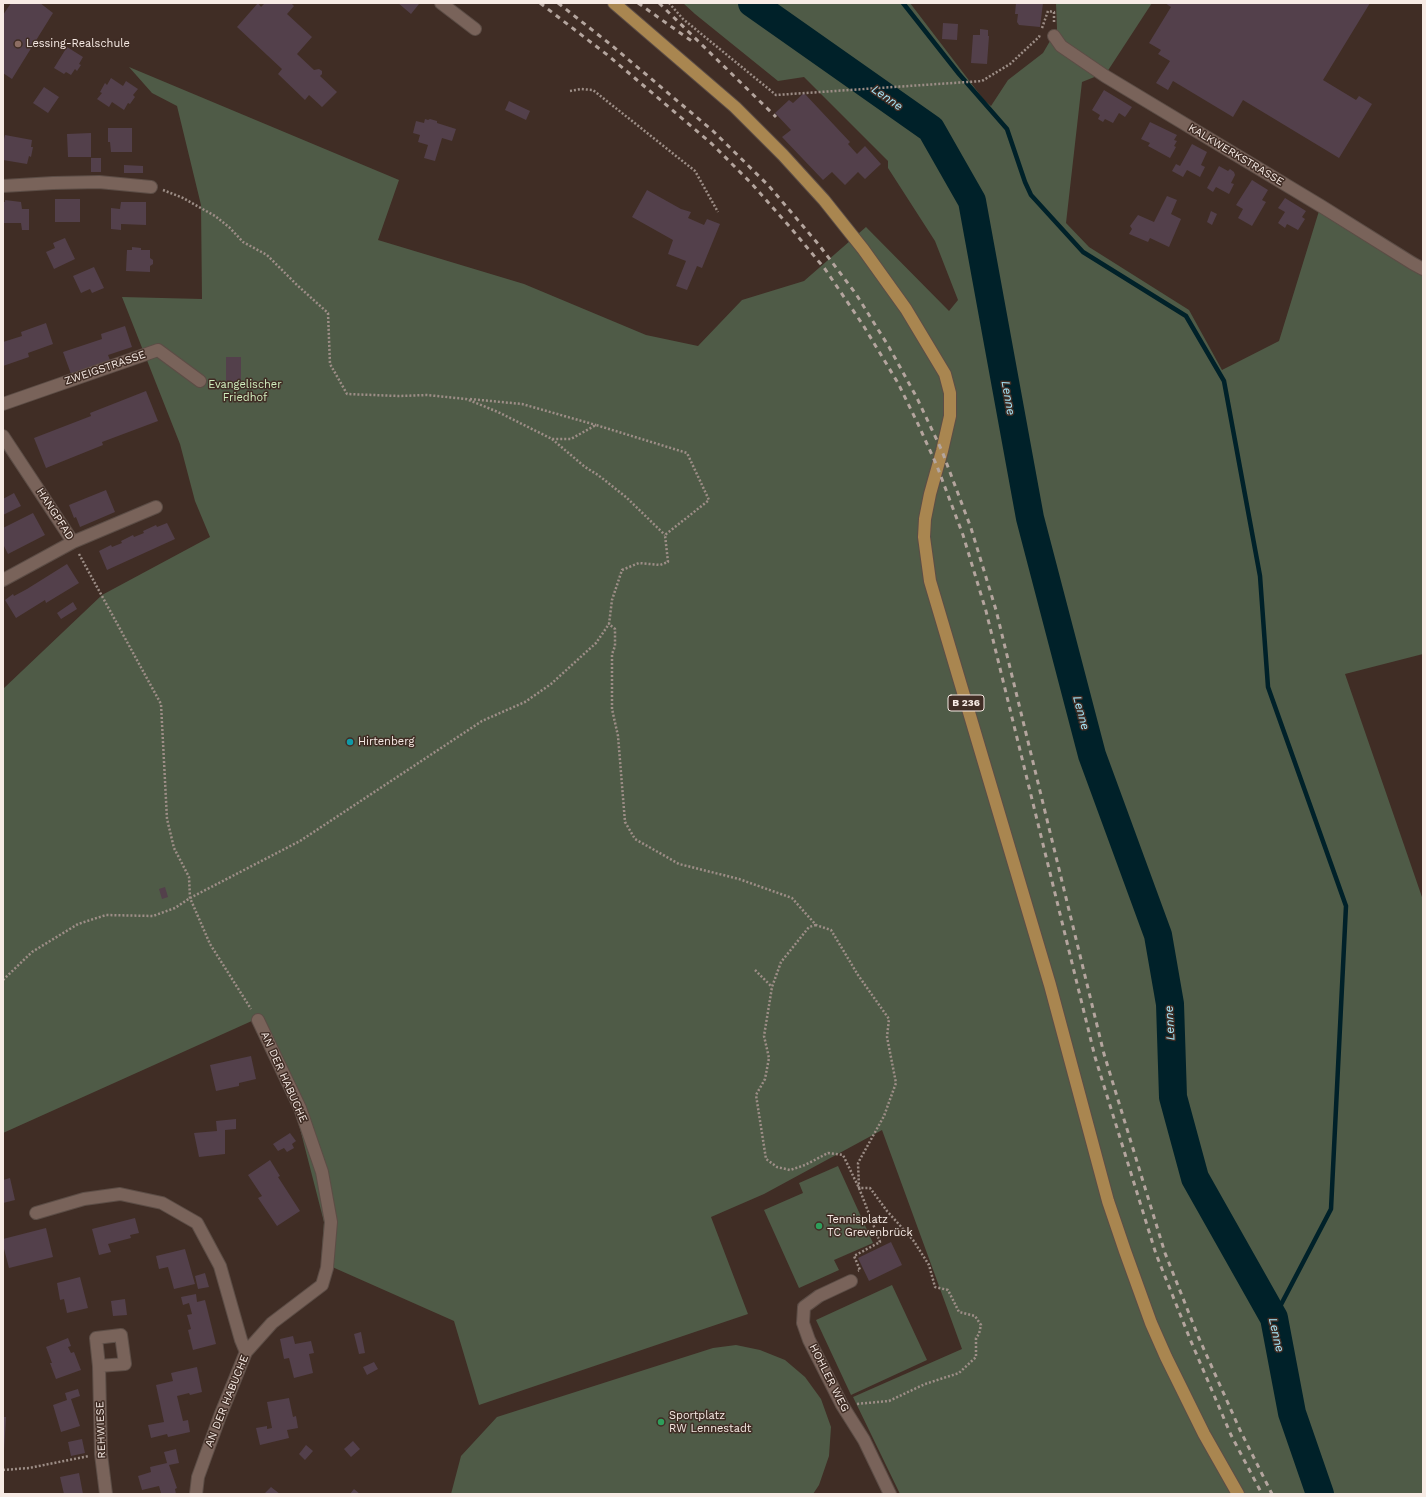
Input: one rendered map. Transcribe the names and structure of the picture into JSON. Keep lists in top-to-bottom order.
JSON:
{
  "streets": {
    "main road": ["B 236"],
    "street": [
      "KALKWERKSTRASSE",
      "ZWEIGSTRASSE",
      "HANGPFAD",
      "AN DER HABUCHE",
      "HOHLER WEG",
      "REHWIESE"
    ]
  },
  "water": ["Lenne"],
  "parks": ["Evangelischer Friedhof"],
  "places": [
    "Lessing-Realschule",
    "Hirtenberg",
    "Tennisplatz TC Grevenbrück",
    "Sportplatz RW Lennestadt"
  ]
}
